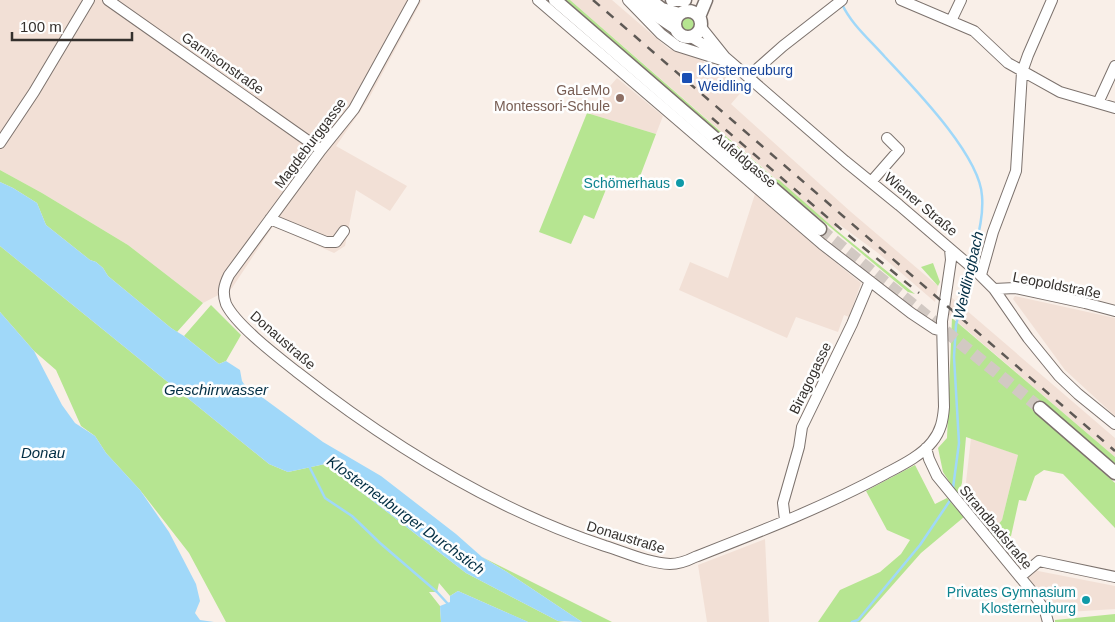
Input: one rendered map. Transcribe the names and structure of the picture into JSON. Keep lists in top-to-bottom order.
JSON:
{
  "streets": {
    "main road": ["Wiener Straße"],
    "street": [
      "Garnisonstraße",
      "Magdeburggasse",
      "Aufeldgasse",
      "Leopoldstraße",
      "Donaustraße",
      "Biragogasse",
      "Strandbadstraße"
    ]
  },
  "crossings": [
    ["Garnisonstraße", "Magdeburggasse"],
    ["Magdeburggasse", "Donaustraße"],
    ["Aufeldgasse", "Donaustraße"],
    ["Aufeldgasse", "Biragogasse"],
    ["Wiener Straße", "Leopoldstraße"],
    ["Wiener Straße", "Donaustraße"],
    ["Donaustraße", "Biragogasse"],
    ["Donaustraße", "Strandbadstraße"]
  ],
  "water": [
    "Weidlingbach",
    "Geschirrwasser",
    "Donau",
    "Klosterneuburger Durchstich"
  ],
  "places": {
    "transit": ["Klosterneuburg Weidling"],
    "other": ["GaLeMo Montessori-Schule", "Schömerhaus", "Privates Gymnasium Klosterneuburg"]
  },
  "scale_bar": "100 m"
}
